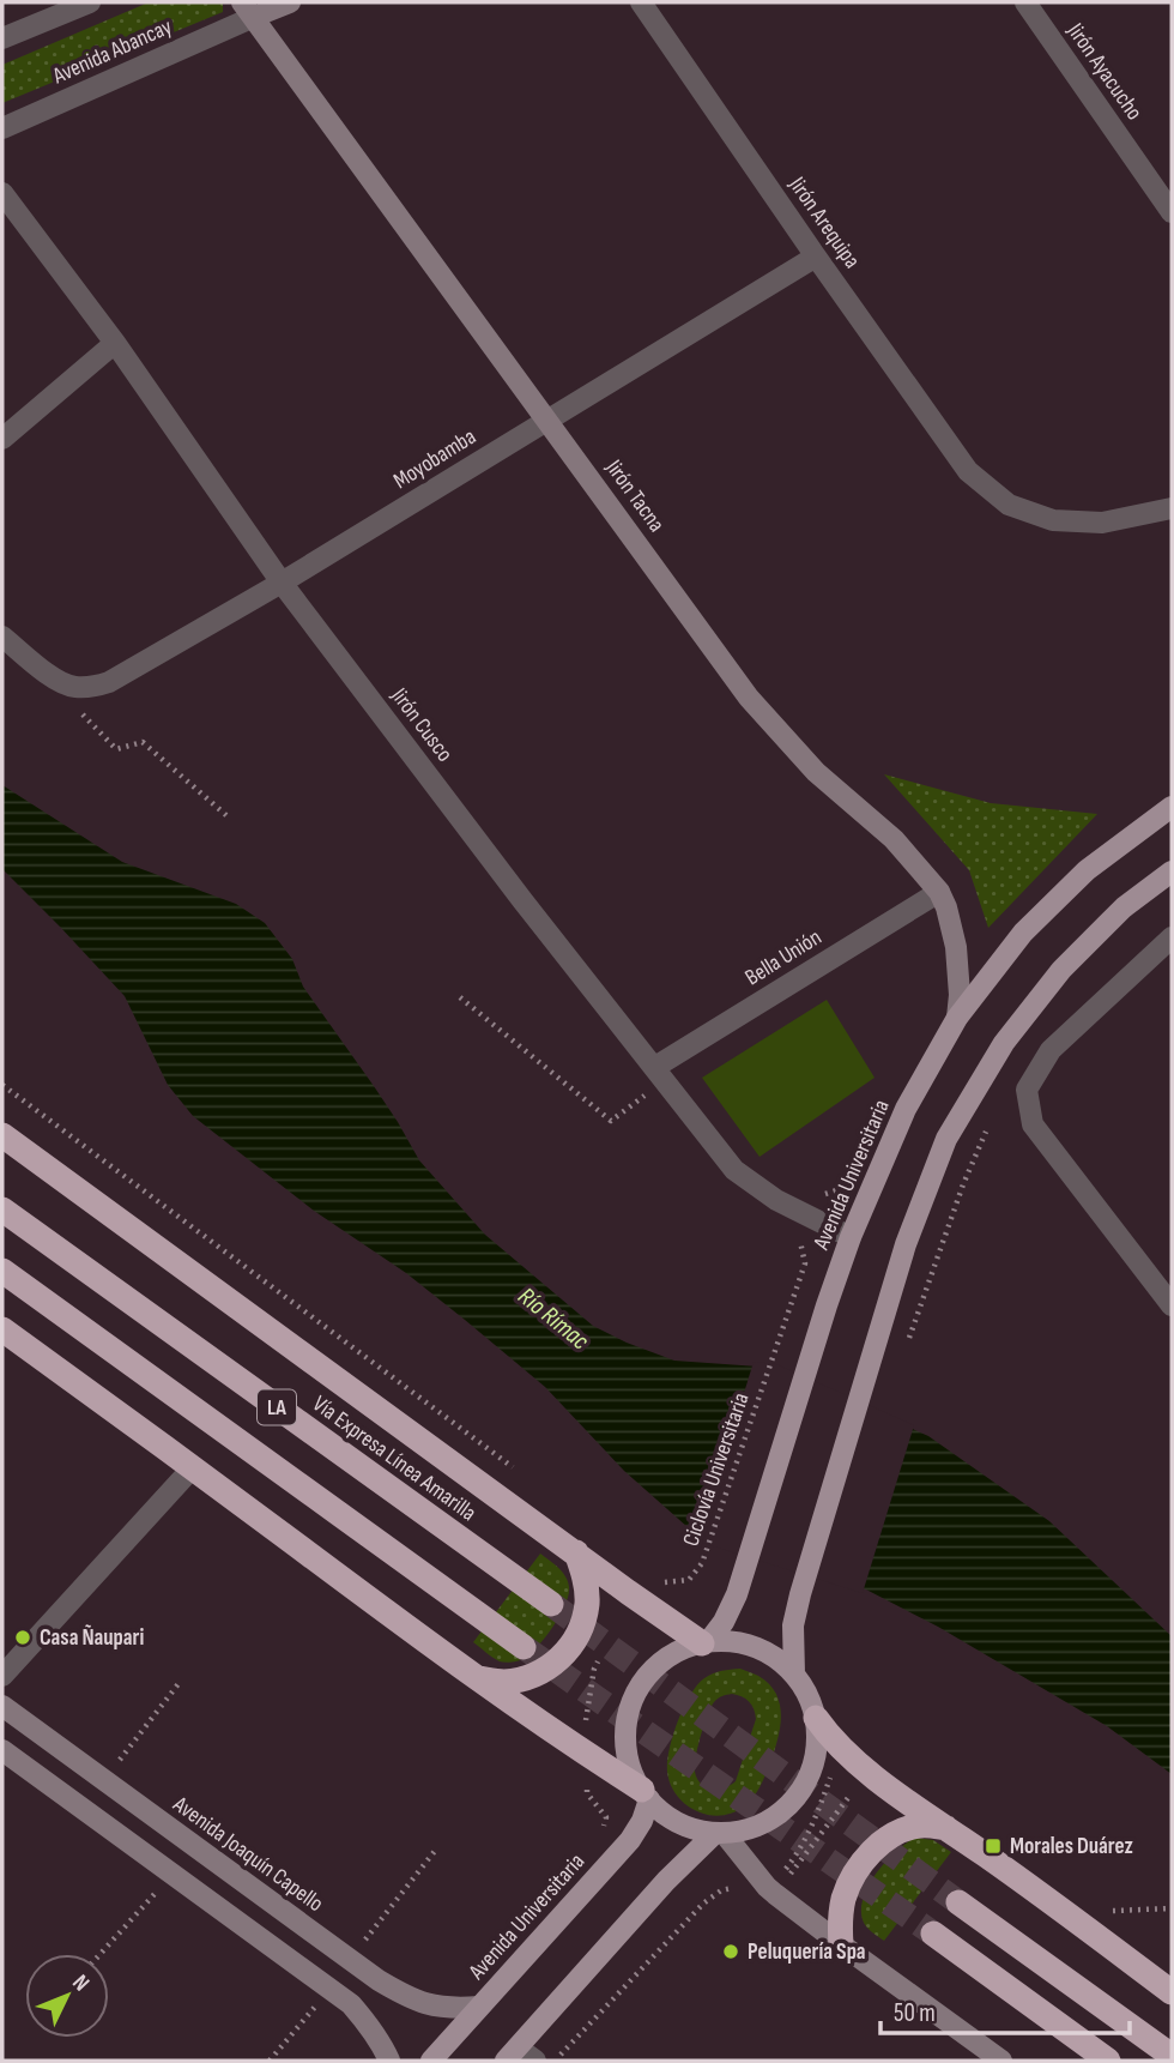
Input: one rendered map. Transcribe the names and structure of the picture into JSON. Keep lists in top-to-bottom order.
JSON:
{
  "streets": {
    "highway": ["LA", "Vía Expresa Línea Amarilla"],
    "main road": ["Avenida Universitaria"],
    "street": [
      "Avenida Abancay",
      "Jirón Ayacucho",
      "Jirón Arequipa",
      "Moyobamba",
      "Jirón Tacna",
      "Jirón Cusco",
      "Bella Unión",
      "Avenida Joaquín Capello"
    ],
    "path": ["Ciclovía Universitaria"]
  },
  "crossings": [
    ["Avenida Abancay", "Jirón Tacna"],
    ["Jirón Arequipa", "Moyobamba"],
    ["Moyobamba", "Jirón Tacna"],
    ["Moyobamba", "Jirón Cusco"],
    ["Jirón Tacna", "Bella Unión"],
    ["Jirón Tacna", "Avenida Universitaria"],
    ["Jirón Cusco", "Bella Unión"],
    ["Jirón Cusco", "Avenida Universitaria"],
    ["Avenida Universitaria", "Avenida Joaquín Capello"]
  ],
  "water": ["Río Rímac"],
  "places": {
    "other": ["Casa Ñaupari", "Peluquería Spa"],
    "transit": ["Morales Duárez"]
  },
  "scale_bar": "50 m",
  "north": "top right"
}
